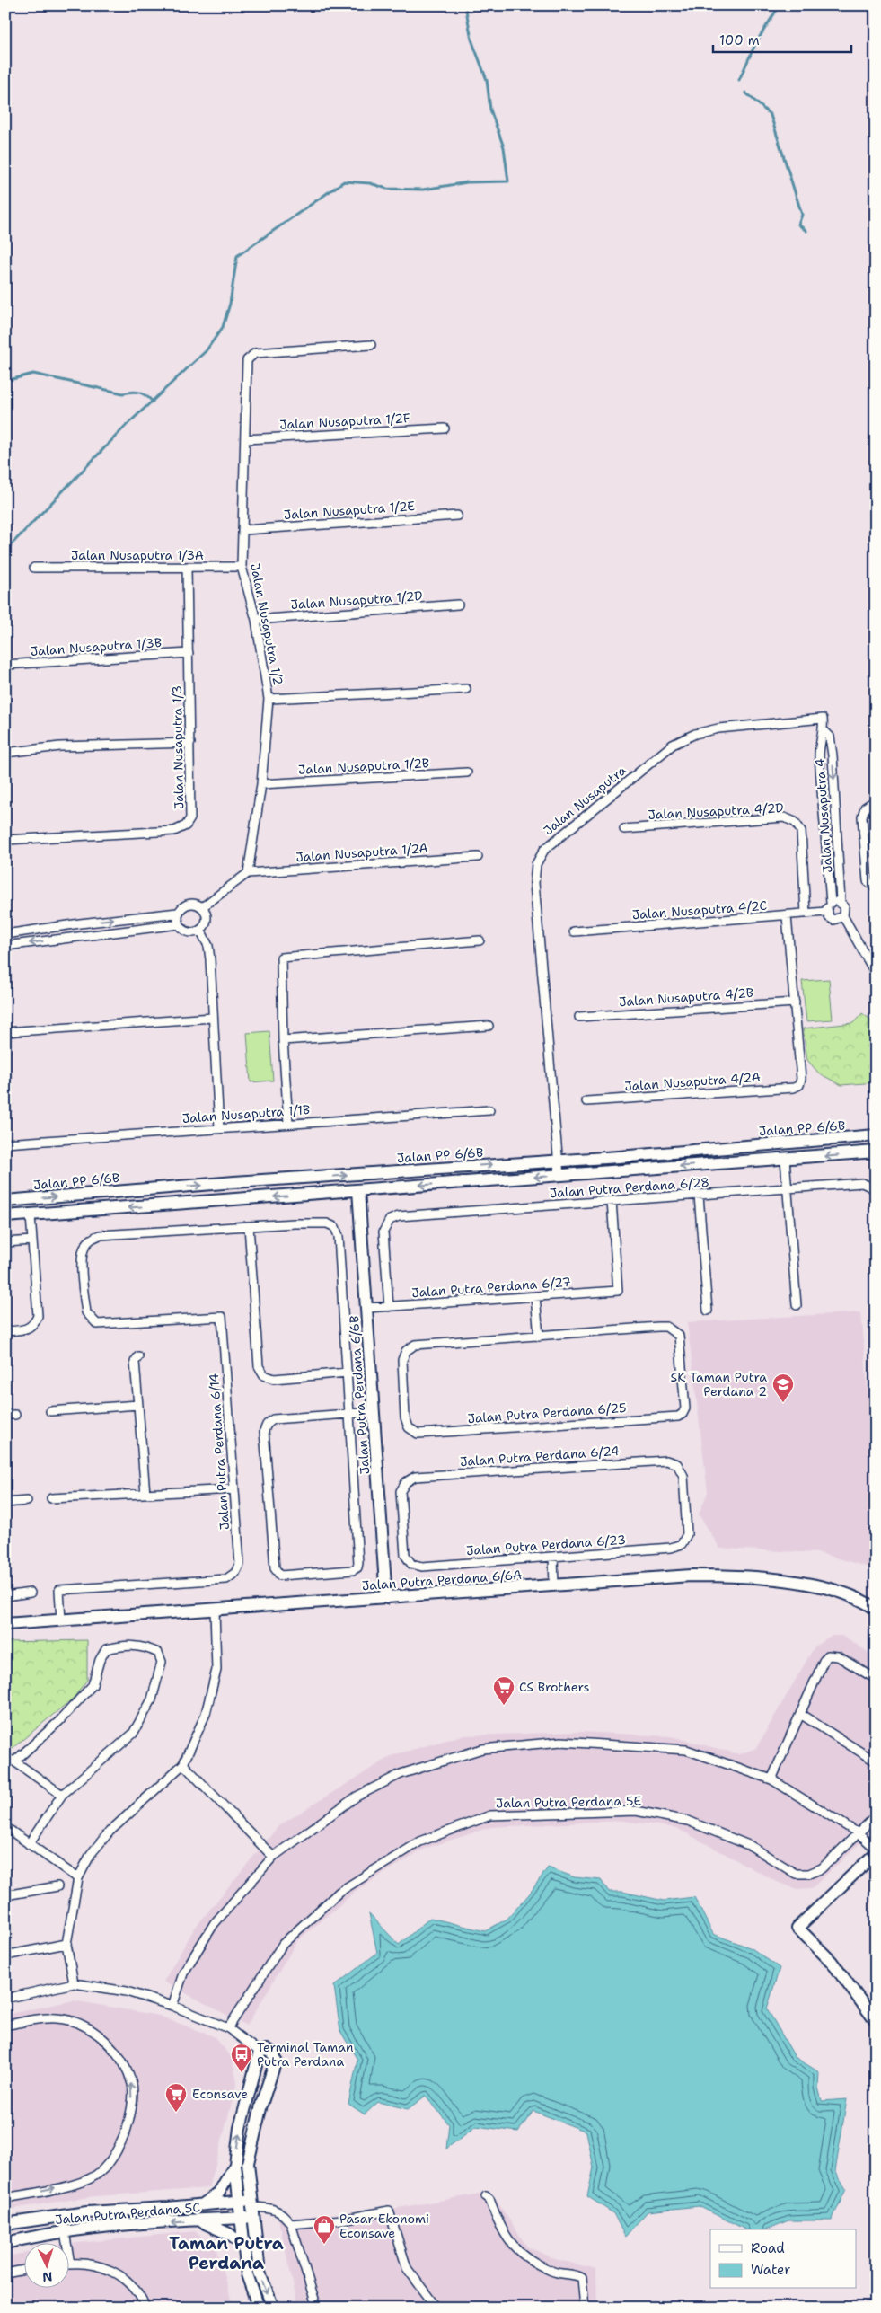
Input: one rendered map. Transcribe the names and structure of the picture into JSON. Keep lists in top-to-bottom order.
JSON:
{
  "streets": {
    "street": [
      "Jalan Nusaputra 1/2F",
      "Jalan Nusaputra 1/2E",
      "Jalan Nusaputra 1/3A",
      "Jalan Nusaputra 1/2D",
      "Jalan Nusaputra 1/2",
      "Jalan Nusaputra 1/3B",
      "Jalan Nusaputra 1/3",
      "Jalan Nusaputra 1/2B",
      "Jalan Nusaputra",
      "Jalan Nusaputra 4/2D",
      "Jalan Nusaputra 4",
      "Jalan Nusaputra 1/2A",
      "Jalan Nusaputra 4/2C",
      "Jalan Nusaputra 4/2B",
      "Jalan Nusaputra 4/2A",
      "Jalan Nusaputra 1/1B",
      "Jalan PP 6/6B",
      "Jalan Putra Perdana 6/28",
      "Jalan Putra Perdana 6/27",
      "Jalan Putra Perdana 6/6B",
      "Jalan Putra Perdana 6/25",
      "Jalan Putra Perdana 6/14",
      "Jalan Putra Perdana 6/24",
      "Jalan Putra Perdana 6/23",
      "Jalan Putra Perdana 6/6A",
      "Jalan Putra Perdana 5E",
      "Jalan Putra Perdana 5C"
    ]
  },
  "crossings": [
    ["Jalan Nusaputra 1/2F", "Jalan Nusaputra 1/2"],
    ["Jalan Nusaputra 1/2E", "Jalan Nusaputra 1/2"],
    ["Jalan Nusaputra 1/3A", "Jalan Nusaputra 1/2"],
    ["Jalan Nusaputra 1/3A", "Jalan Nusaputra 1/3"],
    ["Jalan Nusaputra 1/2D", "Jalan Nusaputra 1/2"],
    ["Jalan Nusaputra 1/2", "Jalan Nusaputra 1/2B"],
    ["Jalan Nusaputra 1/2", "Jalan Nusaputra 1/2A"],
    ["Jalan Nusaputra 1/3B", "Jalan Nusaputra 1/3"],
    ["Jalan Nusaputra", "Jalan Nusaputra 4"],
    ["Jalan Nusaputra", "Jalan PP 6/6B"],
    ["Jalan Nusaputra 4/2D", "Jalan Nusaputra 4/2C"],
    ["Jalan Nusaputra 4", "Jalan Nusaputra 4/2C"],
    ["Jalan Nusaputra 4/2B", "Jalan Nusaputra 4/2A"],
    ["Jalan Putra Perdana 6/28", "Jalan Putra Perdana 6/27"],
    ["Jalan Putra Perdana 6/27", "Jalan Putra Perdana 6/6B"],
    ["Jalan Putra Perdana 6/6B", "Jalan Putra Perdana 6/6A"],
    ["Jalan Putra Perdana 6/14", "Jalan Putra Perdana 6/6A"],
    ["Jalan Putra Perdana 6/24", "Jalan Putra Perdana 6/23"]
  ],
  "districts": ["Taman Putra Perdana"],
  "places": {
    "school or university": ["SK Taman Putra Perdana 2"],
    "supermarket": ["CS Brothers", "Econsave"],
    "bus stop": ["Terminal Taman Putra Perdana"],
    "shop": ["Pasar Ekonomi Econsave"]
  },
  "legend": ["Road", "Water"],
  "scale_bar": "100 m",
  "north": "bottom"
}
